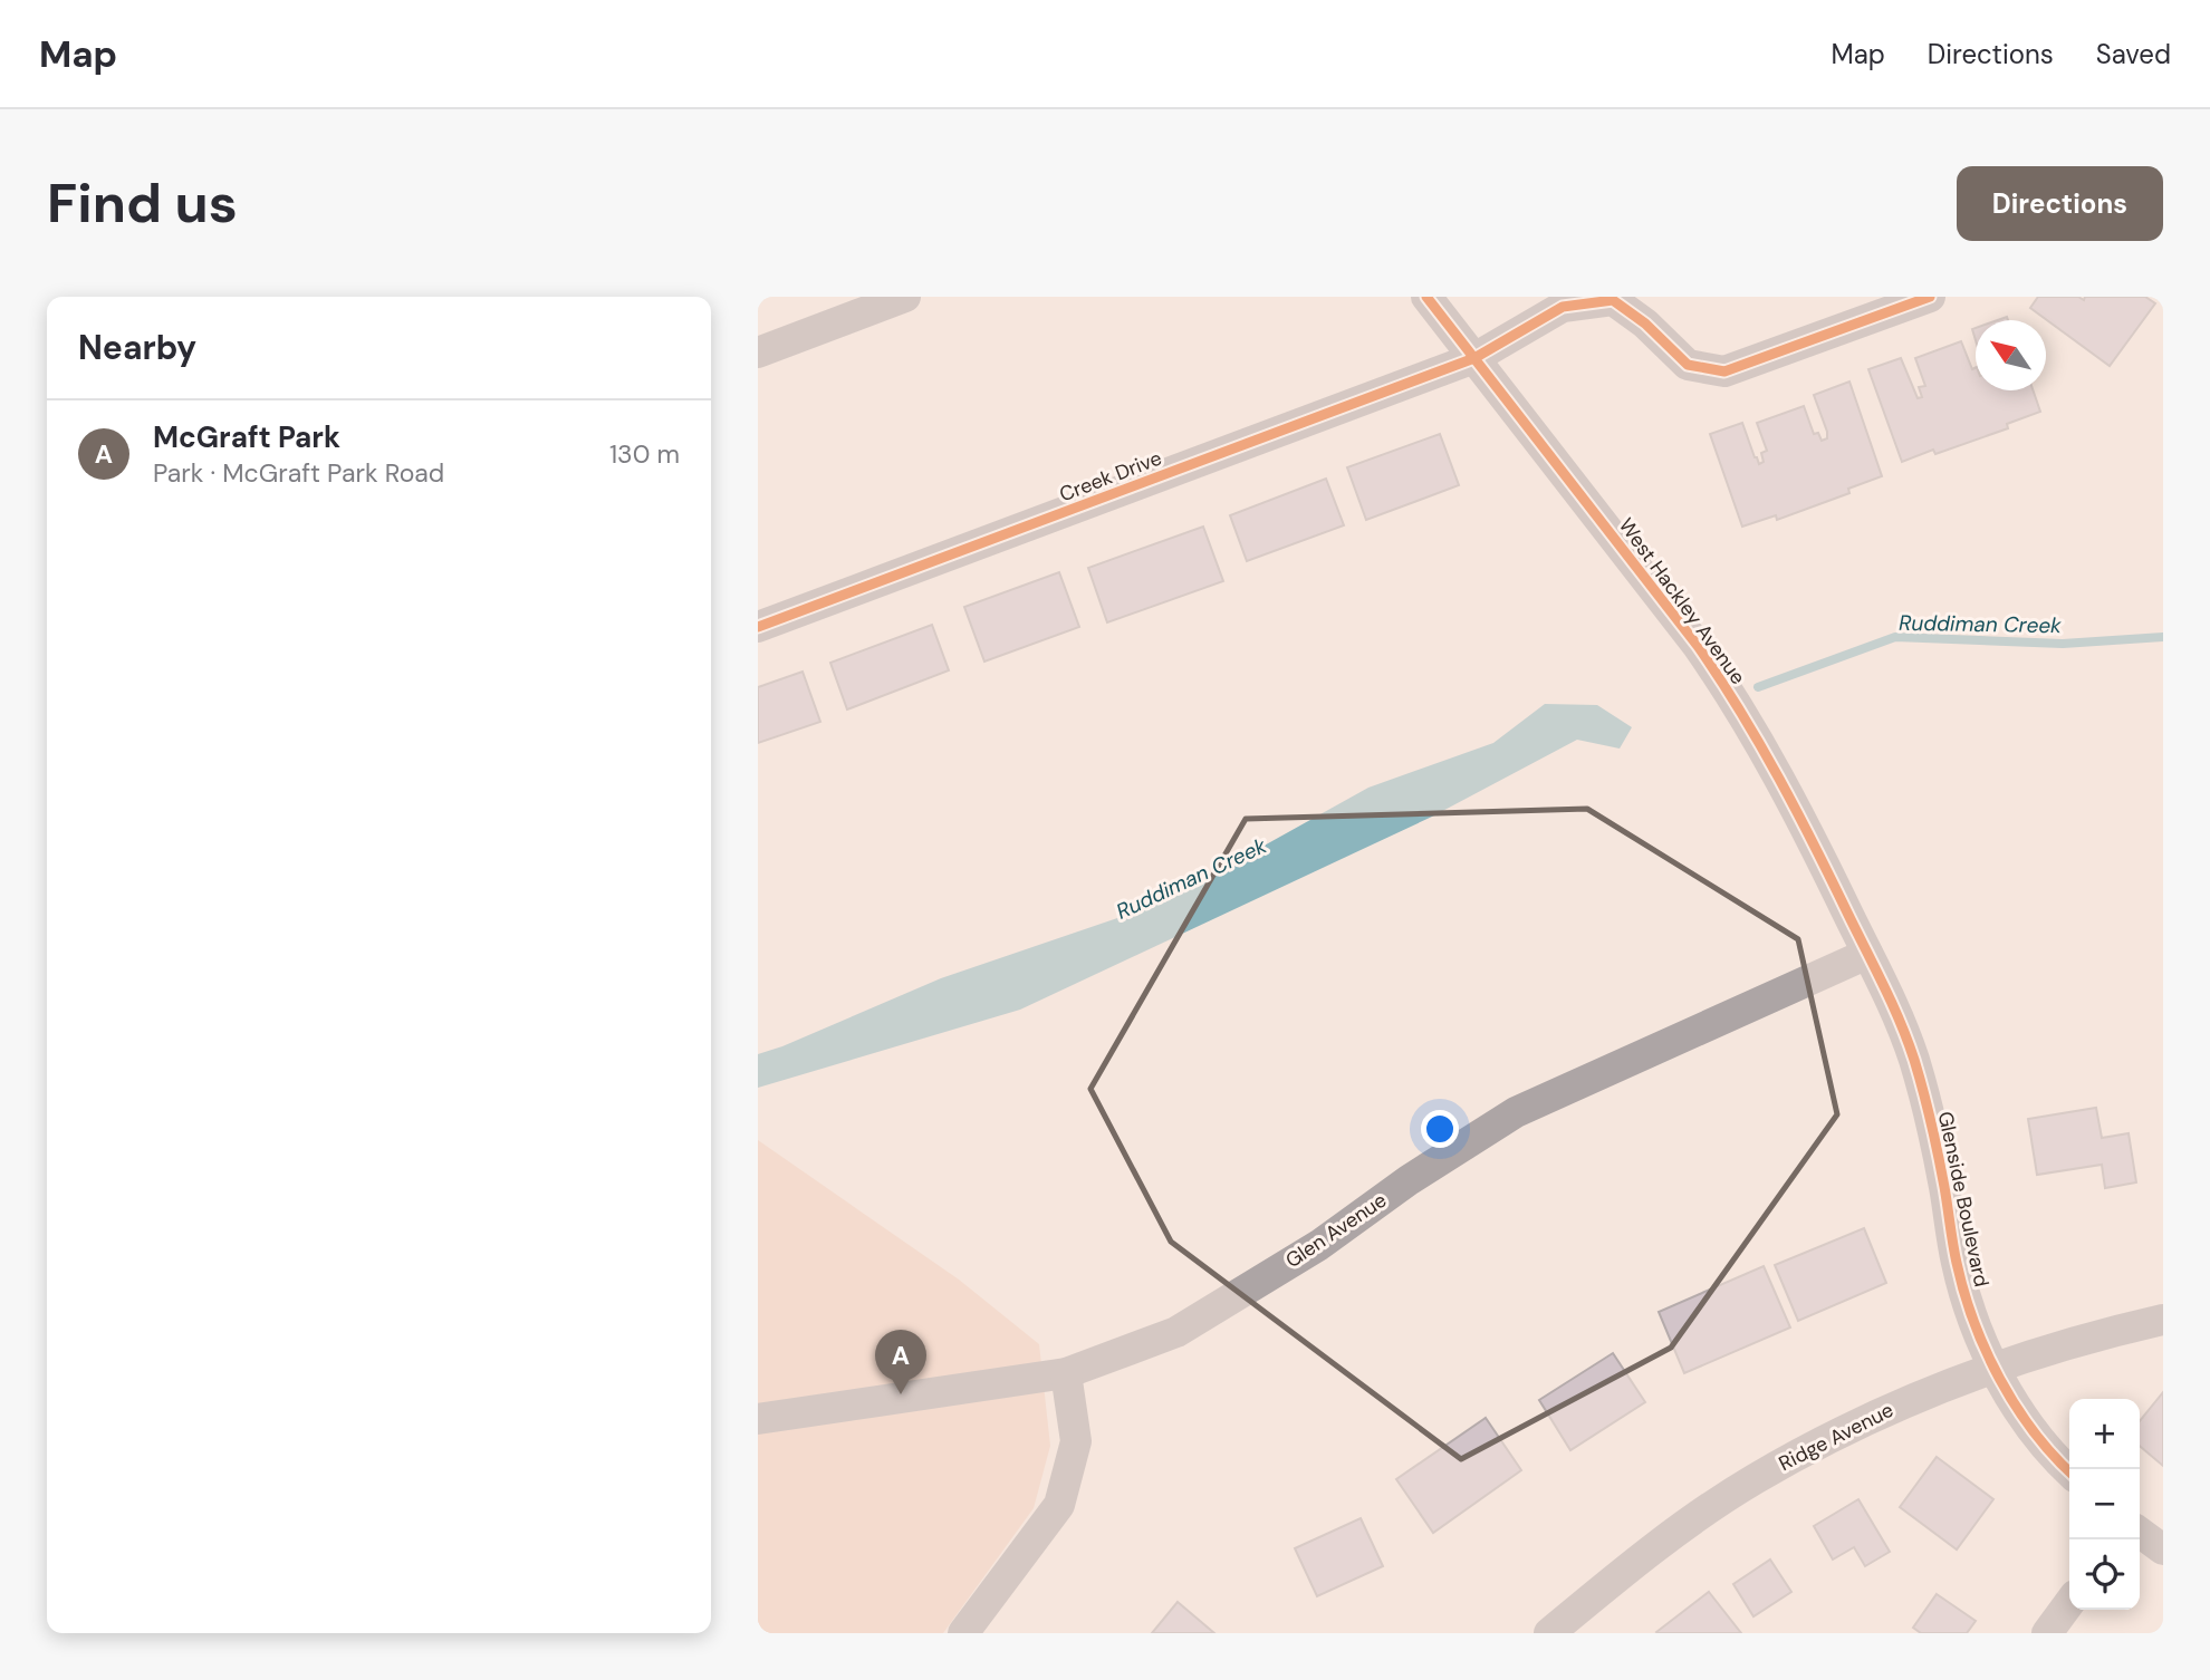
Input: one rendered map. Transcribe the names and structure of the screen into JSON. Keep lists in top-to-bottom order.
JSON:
{
  "streets": {
    "street": [
      "Creek Drive",
      "West Hackley Avenue",
      "Glenside Boulevard",
      "Glen Avenue",
      "Ridge Avenue"
    ]
  },
  "crossings": [
    ["Creek Drive", "West Hackley Avenue"],
    ["West Hackley Avenue", "Glenside Boulevard"],
    ["West Hackley Avenue", "Glen Avenue"],
    ["Glenside Boulevard", "Glen Avenue"],
    ["Glenside Boulevard", "Ridge Avenue"]
  ],
  "water": ["Ruddiman Creek"],
  "north": "top left",
  "page": {
    "header": "Map",
    "nav": ["Map", "Directions", "Saved"],
    "buttons": "Directions",
    "title": "Find us",
    "heading": "Nearby",
    "list": [
      {
        "mark": "A",
        "name": "McGraft Park",
        "note": "Park · McGraft Park Road",
        "value": "130 m"
      }
    ],
    "pins": "A",
    "map_buttons": ["+", "−"]
  }
}
